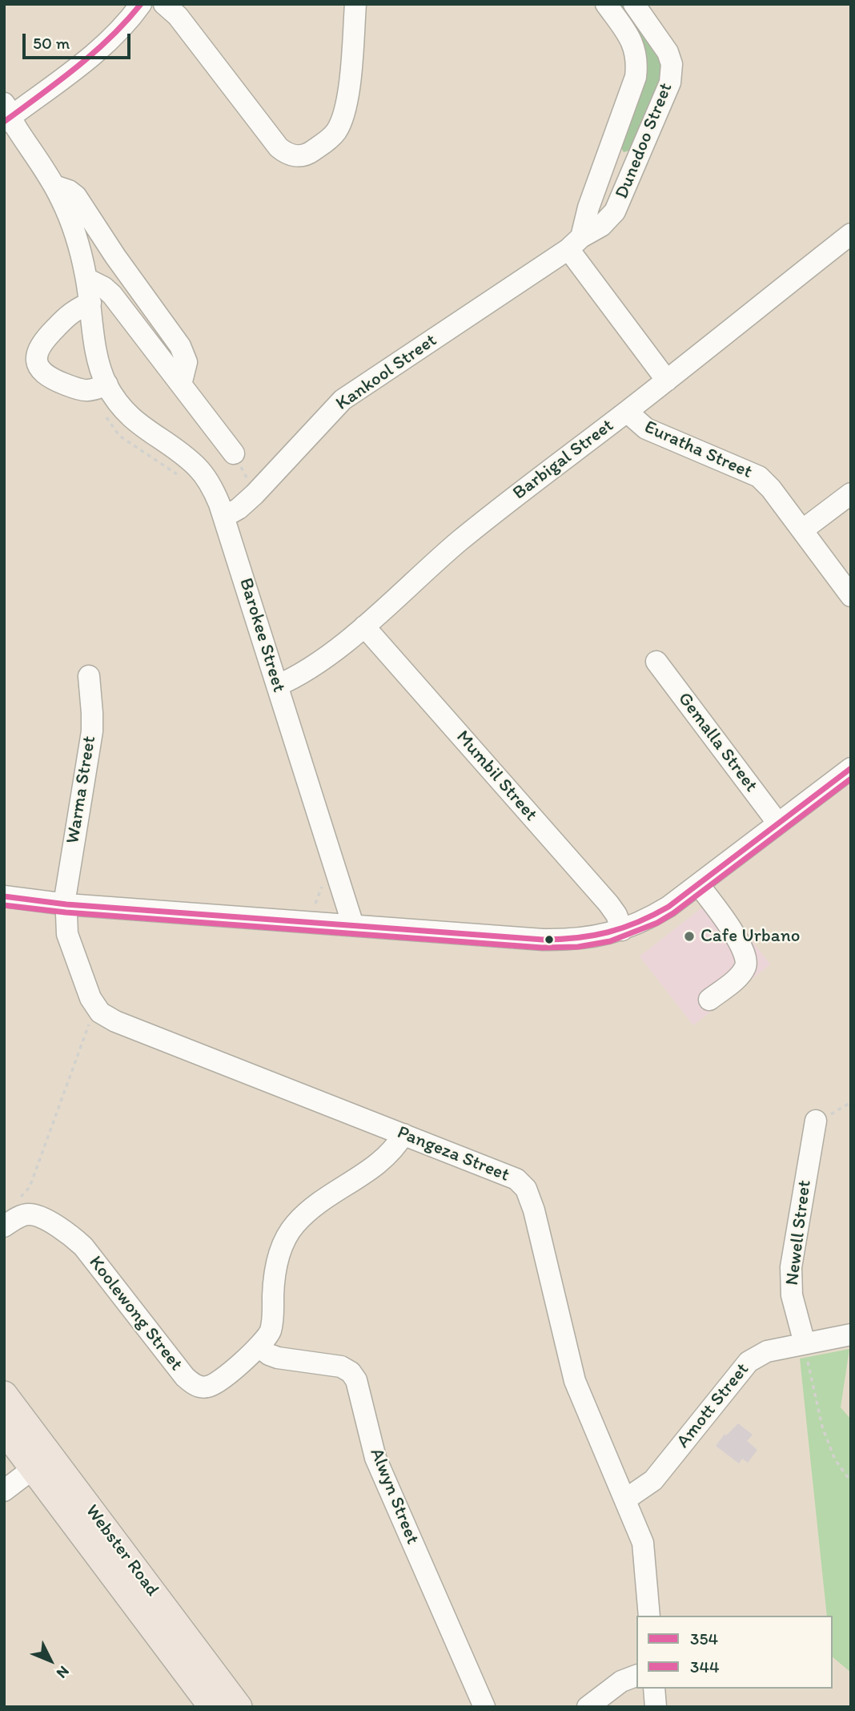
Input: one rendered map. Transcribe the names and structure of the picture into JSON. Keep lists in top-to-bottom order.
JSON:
{
  "streets": {
    "main road": ["Webster Road"],
    "street": [
      "Dunedoo Street",
      "Kankool Street",
      "Euratha Street",
      "Barbigal Street",
      "Barokee Street",
      "Gemalla Street",
      "Mumbil Street",
      "Warma Street",
      "Pangeza Street",
      "Newell Street",
      "Koolewong Street",
      "Amott Street",
      "Alwyn Street"
    ]
  },
  "crossings": [
    ["Dunedoo Street", "Kankool Street"],
    ["Kankool Street", "Barokee Street"],
    ["Euratha Street", "Barbigal Street"],
    ["Barbigal Street", "Barokee Street"],
    ["Barbigal Street", "Mumbil Street"],
    ["Warma Street", "Pangeza Street"],
    ["Pangeza Street", "Koolewong Street"],
    ["Pangeza Street", "Amott Street"],
    ["Newell Street", "Amott Street"],
    ["Koolewong Street", "Alwyn Street"]
  ],
  "places": ["Cafe Urbano"],
  "lines": ["transit line 354", "transit line 344"],
  "legend": ["354", "344"],
  "scale_bar": "50 m",
  "north": "bottom right"
}
